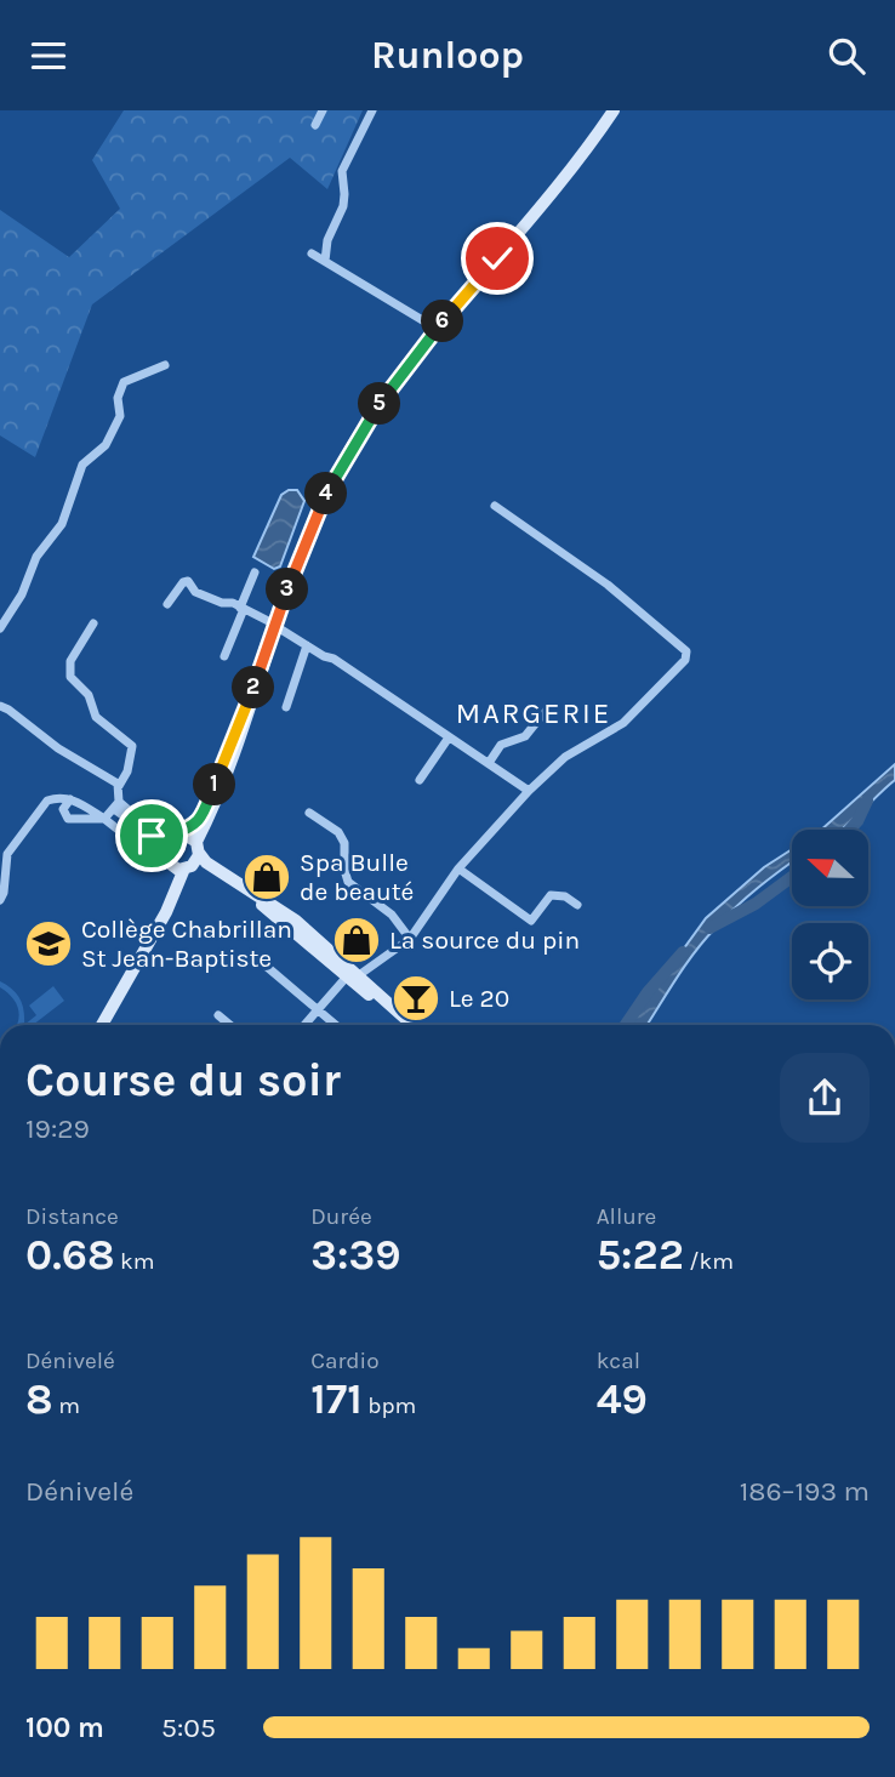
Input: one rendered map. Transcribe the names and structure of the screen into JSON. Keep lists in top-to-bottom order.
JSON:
{
  "districts": ["MARGERIE"],
  "places": {
    "shop": ["Spa Bulle de beauté", "La source du pin"],
    "school or university": ["Collège Chabrillan St Jean-Baptiste"],
    "bar": ["Le 20"]
  },
  "north": "left",
  "page": {
    "header": "Runloop",
    "pins": [
      "6",
      "5",
      "4",
      "3",
      "2",
      "1"
    ],
    "heading": ["Course du soir", "19:29"],
    "stats": [
      ["Distance", "0.68 km"],
      ["Durée", "3:39"],
      ["Allure", "5:22 /km"],
      ["Dénivelé", "8 m"],
      ["Cardio", "171 bpm"],
      ["kcal", "49"]
    ],
    "chart": ["Dénivelé", "186–193 m"],
    "list": [
      {
        "name": "100 m",
        "note": "5:05"
      }
    ]
  }
}
